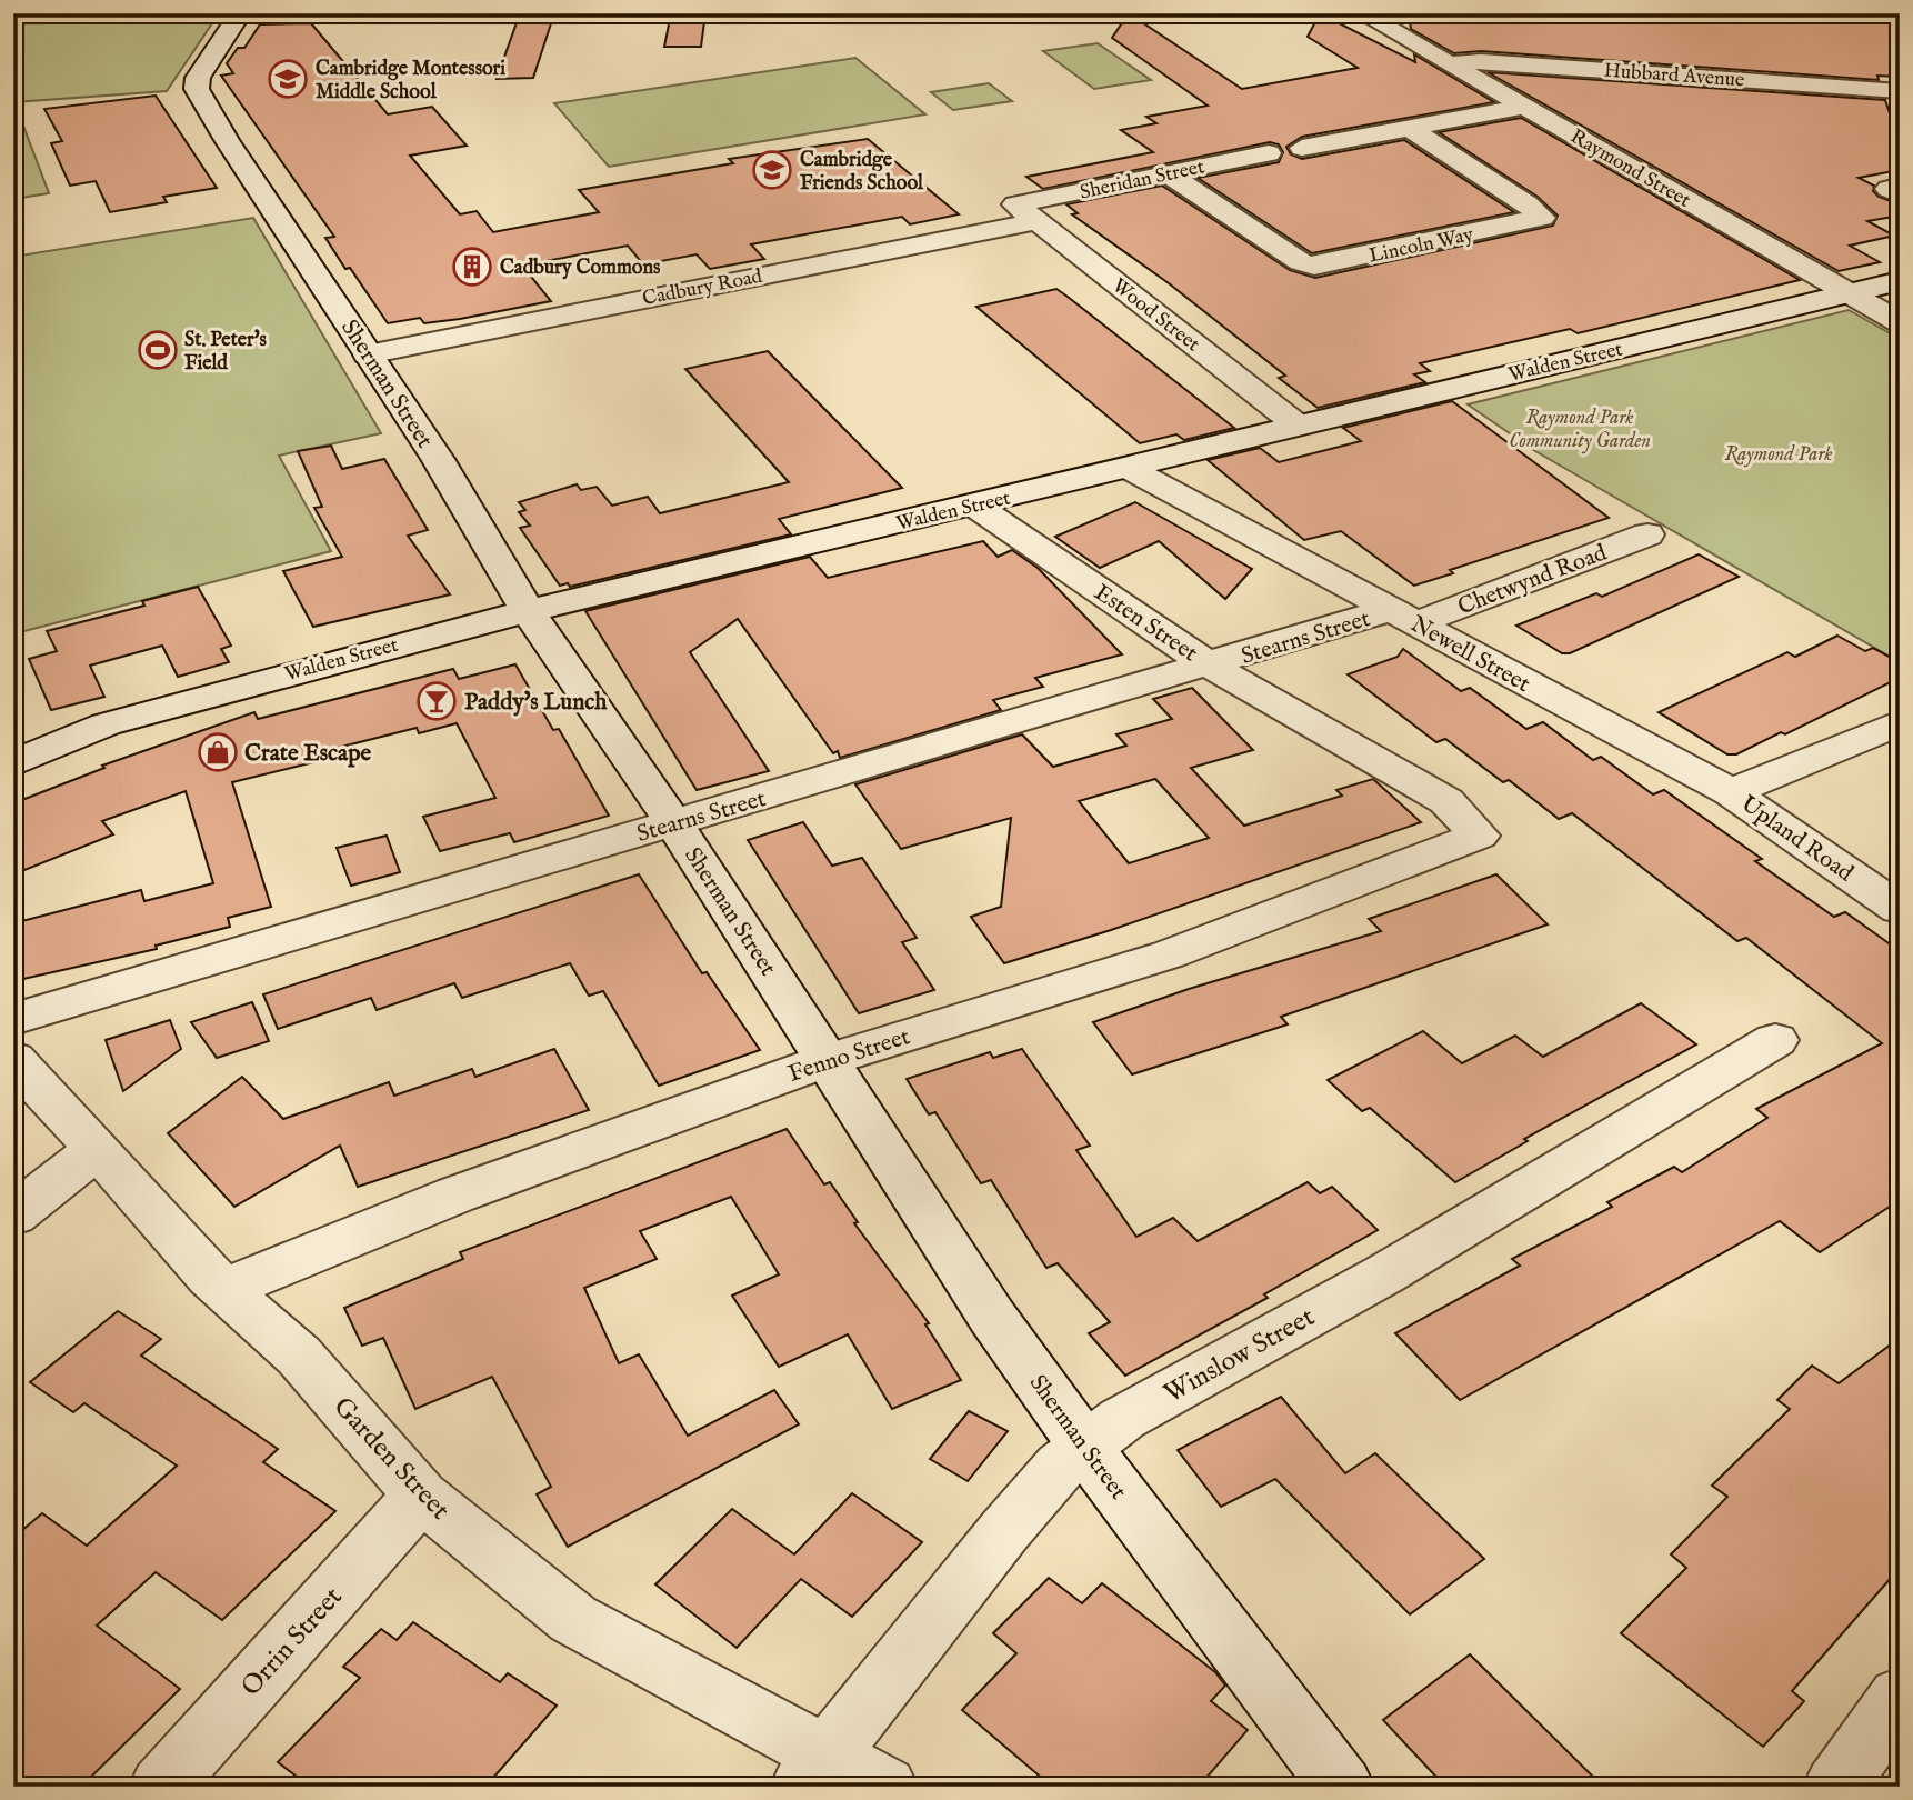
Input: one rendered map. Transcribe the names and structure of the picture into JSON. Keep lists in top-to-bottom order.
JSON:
{
  "streets": {
    "street": [
      "Hubbard Avenue",
      "Raymond Street",
      "Sheridan Street",
      "Lincoln Way",
      "Cadbury Road",
      "Wood Street",
      "Walden Street",
      "Sherman Street",
      "Chetwynd Road",
      "Esten Street",
      "Stearns Street",
      "Newell Street",
      "Upland Road",
      "Fenno Street",
      "Winslow Street",
      "Garden Street",
      "Orrin Street"
    ]
  },
  "crossings": [
    ["Hubbard Avenue", "Raymond Street"],
    ["Raymond Street", "Walden Street"],
    ["Sheridan Street", "Lincoln Way"],
    ["Sheridan Street", "Cadbury Road"],
    ["Sheridan Street", "Wood Street"],
    ["Cadbury Road", "Wood Street"],
    ["Cadbury Road", "Sherman Street"],
    ["Wood Street", "Walden Street"],
    ["Walden Street", "Sherman Street"],
    ["Walden Street", "Esten Street"],
    ["Walden Street", "Newell Street"],
    ["Sherman Street", "Stearns Street"],
    ["Sherman Street", "Fenno Street"],
    ["Sherman Street", "Winslow Street"],
    ["Chetwynd Road", "Stearns Street"],
    ["Chetwynd Road", "Newell Street"],
    ["Esten Street", "Stearns Street"],
    ["Esten Street", "Fenno Street"],
    ["Stearns Street", "Newell Street"],
    ["Newell Street", "Upland Road"],
    ["Fenno Street", "Garden Street"],
    ["Winslow Street", "Garden Street"],
    ["Garden Street", "Orrin Street"]
  ],
  "parks": ["Raymond Park Community Garden", "Raymond Park"],
  "places": {
    "school or university": ["Cambridge Montessori Middle School", "Cambridge Friends School"],
    "building": ["Cadbury Commons"],
    "sports": ["St. Peter's Field"],
    "bar": ["Paddy's Lunch"],
    "shop": ["Crate Escape"]
  }
}
